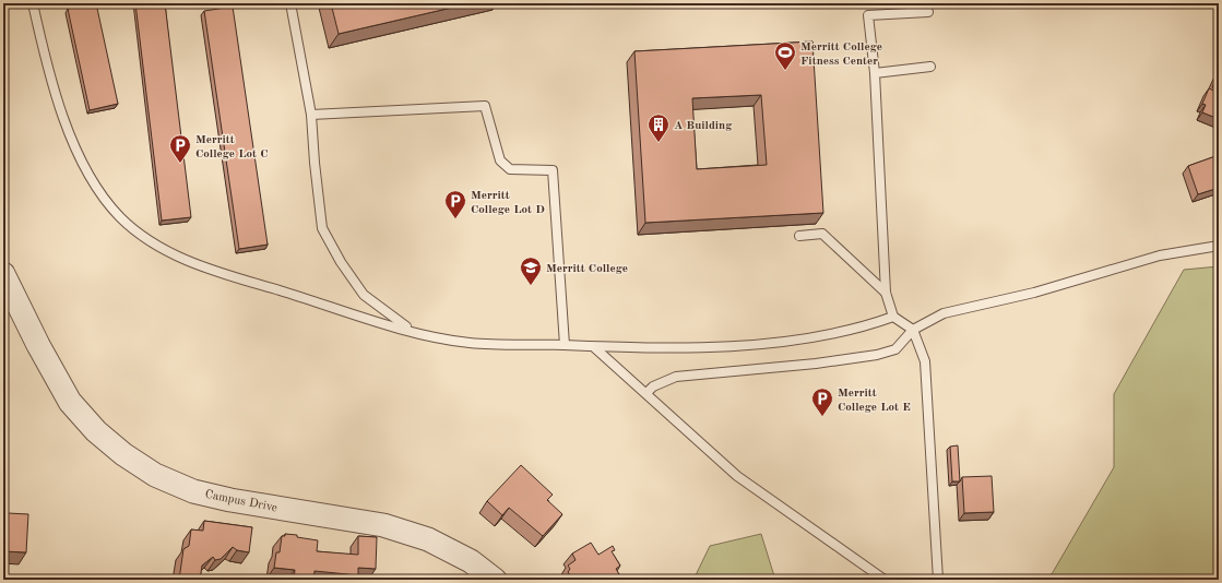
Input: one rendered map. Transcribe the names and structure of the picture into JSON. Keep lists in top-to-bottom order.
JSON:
{
  "streets": {
    "street": ["Campus Drive"]
  },
  "places": {
    "sports": ["Merritt College Fitness Center"],
    "building": ["A Building"],
    "parking": ["Merritt College Lot C", "Merritt College Lot D", "Merritt College Lot E"],
    "school or university": ["Merritt College"]
  }
}
